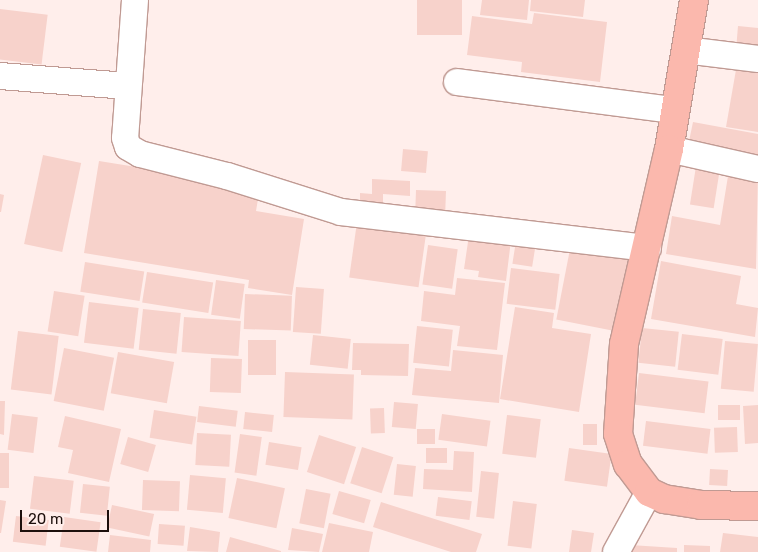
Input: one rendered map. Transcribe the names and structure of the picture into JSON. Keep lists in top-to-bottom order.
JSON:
{
  "scale_bar": "20 m"
}
